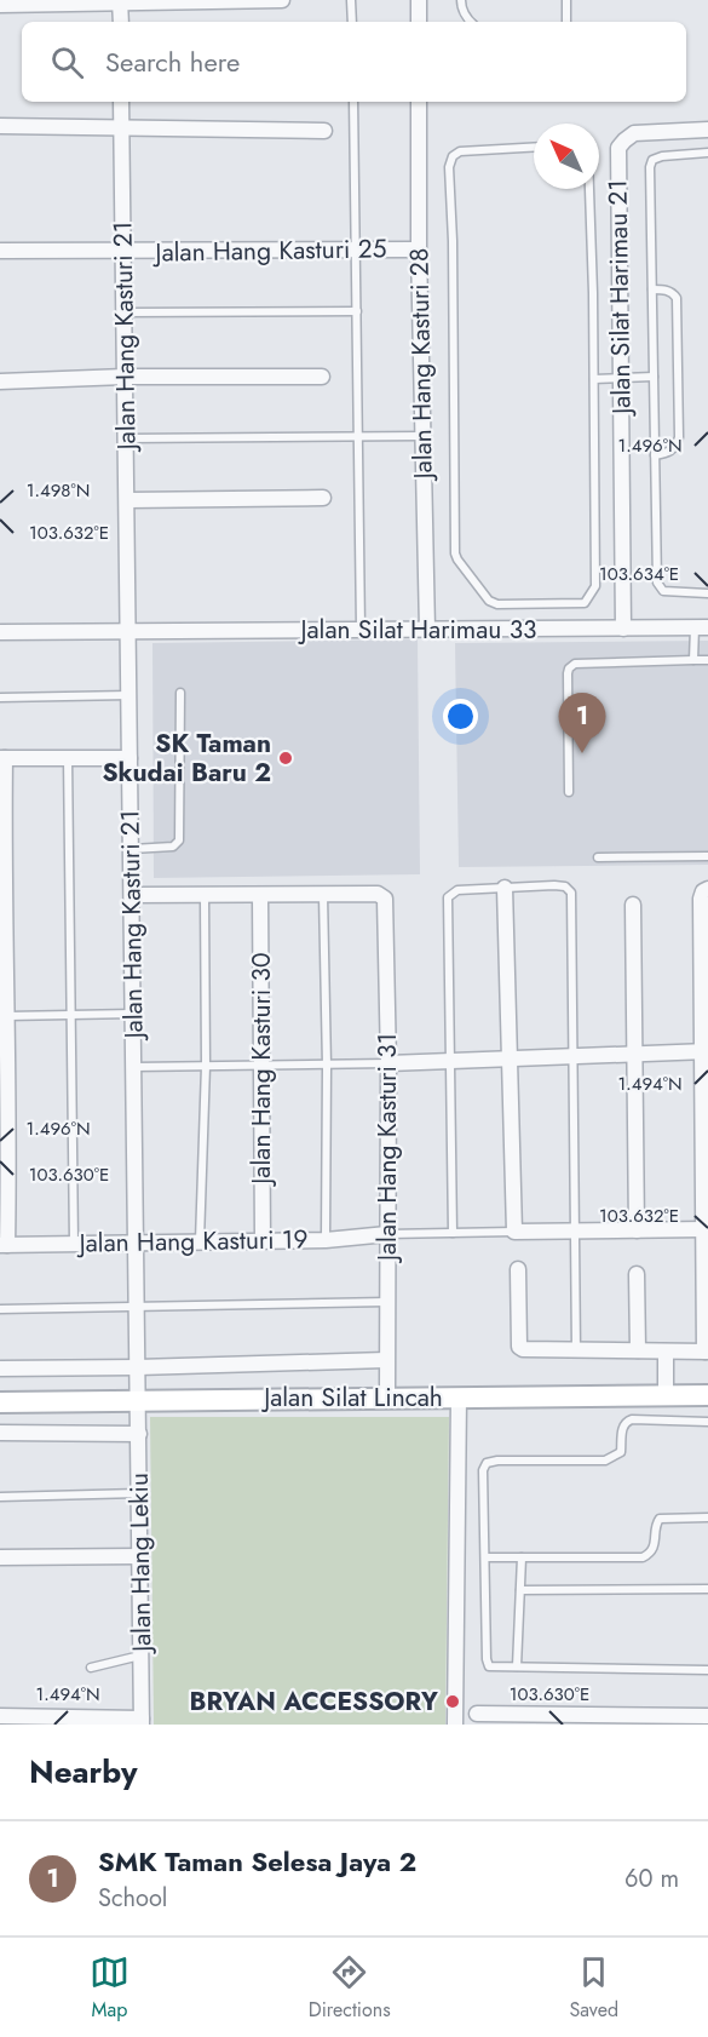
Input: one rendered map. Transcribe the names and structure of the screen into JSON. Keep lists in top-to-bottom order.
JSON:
{
  "streets": {
    "street": [
      "Jalan Hang Kasturi 25",
      "Jalan Silat Harimau 21",
      "Jalan Hang Kasturi 21",
      "Jalan Hang Kasturi 28",
      "Jalan Silat Harimau 33",
      "Jalan Hang Kasturi 30",
      "Jalan Hang Kasturi 31",
      "Jalan Hang Kasturi 19",
      "Jalan Silat Lincah",
      "Jalan Hang Lekiu"
    ]
  },
  "crossings": [
    ["Jalan Hang Kasturi 25", "Jalan Hang Kasturi 21"],
    ["Jalan Hang Kasturi 25", "Jalan Hang Kasturi 28"],
    ["Jalan Silat Harimau 21", "Jalan Silat Harimau 33"],
    ["Jalan Hang Kasturi 21", "Jalan Silat Harimau 33"],
    ["Jalan Hang Kasturi 21", "Jalan Hang Kasturi 19"],
    ["Jalan Hang Kasturi 21", "Jalan Silat Lincah"],
    ["Jalan Hang Kasturi 21", "Jalan Hang Lekiu"],
    ["Jalan Hang Kasturi 28", "Jalan Silat Harimau 33"],
    ["Jalan Hang Kasturi 30", "Jalan Hang Kasturi 19"],
    ["Jalan Hang Kasturi 31", "Jalan Hang Kasturi 19"],
    ["Jalan Hang Kasturi 31", "Jalan Silat Lincah"],
    ["Jalan Silat Lincah", "Jalan Hang Lekiu"]
  ],
  "places": ["SK Taman Skudai Baru 2", "BRYAN ACCESSORY"],
  "north": "top left",
  "page": {
    "search": "Search here",
    "pins": "1",
    "heading": "Nearby",
    "list": [
      {
        "mark": "1",
        "name": "SMK Taman Selesa Jaya 2",
        "note": "School",
        "value": "60 m"
      }
    ],
    "nav": ["Map", "Directions", "Saved"]
  },
  "coordinates": [
    "1.496°N",
    "1.498°N",
    "103.632°E",
    "103.634°E",
    "1.494°N",
    "103.630°E"
  ]
}
